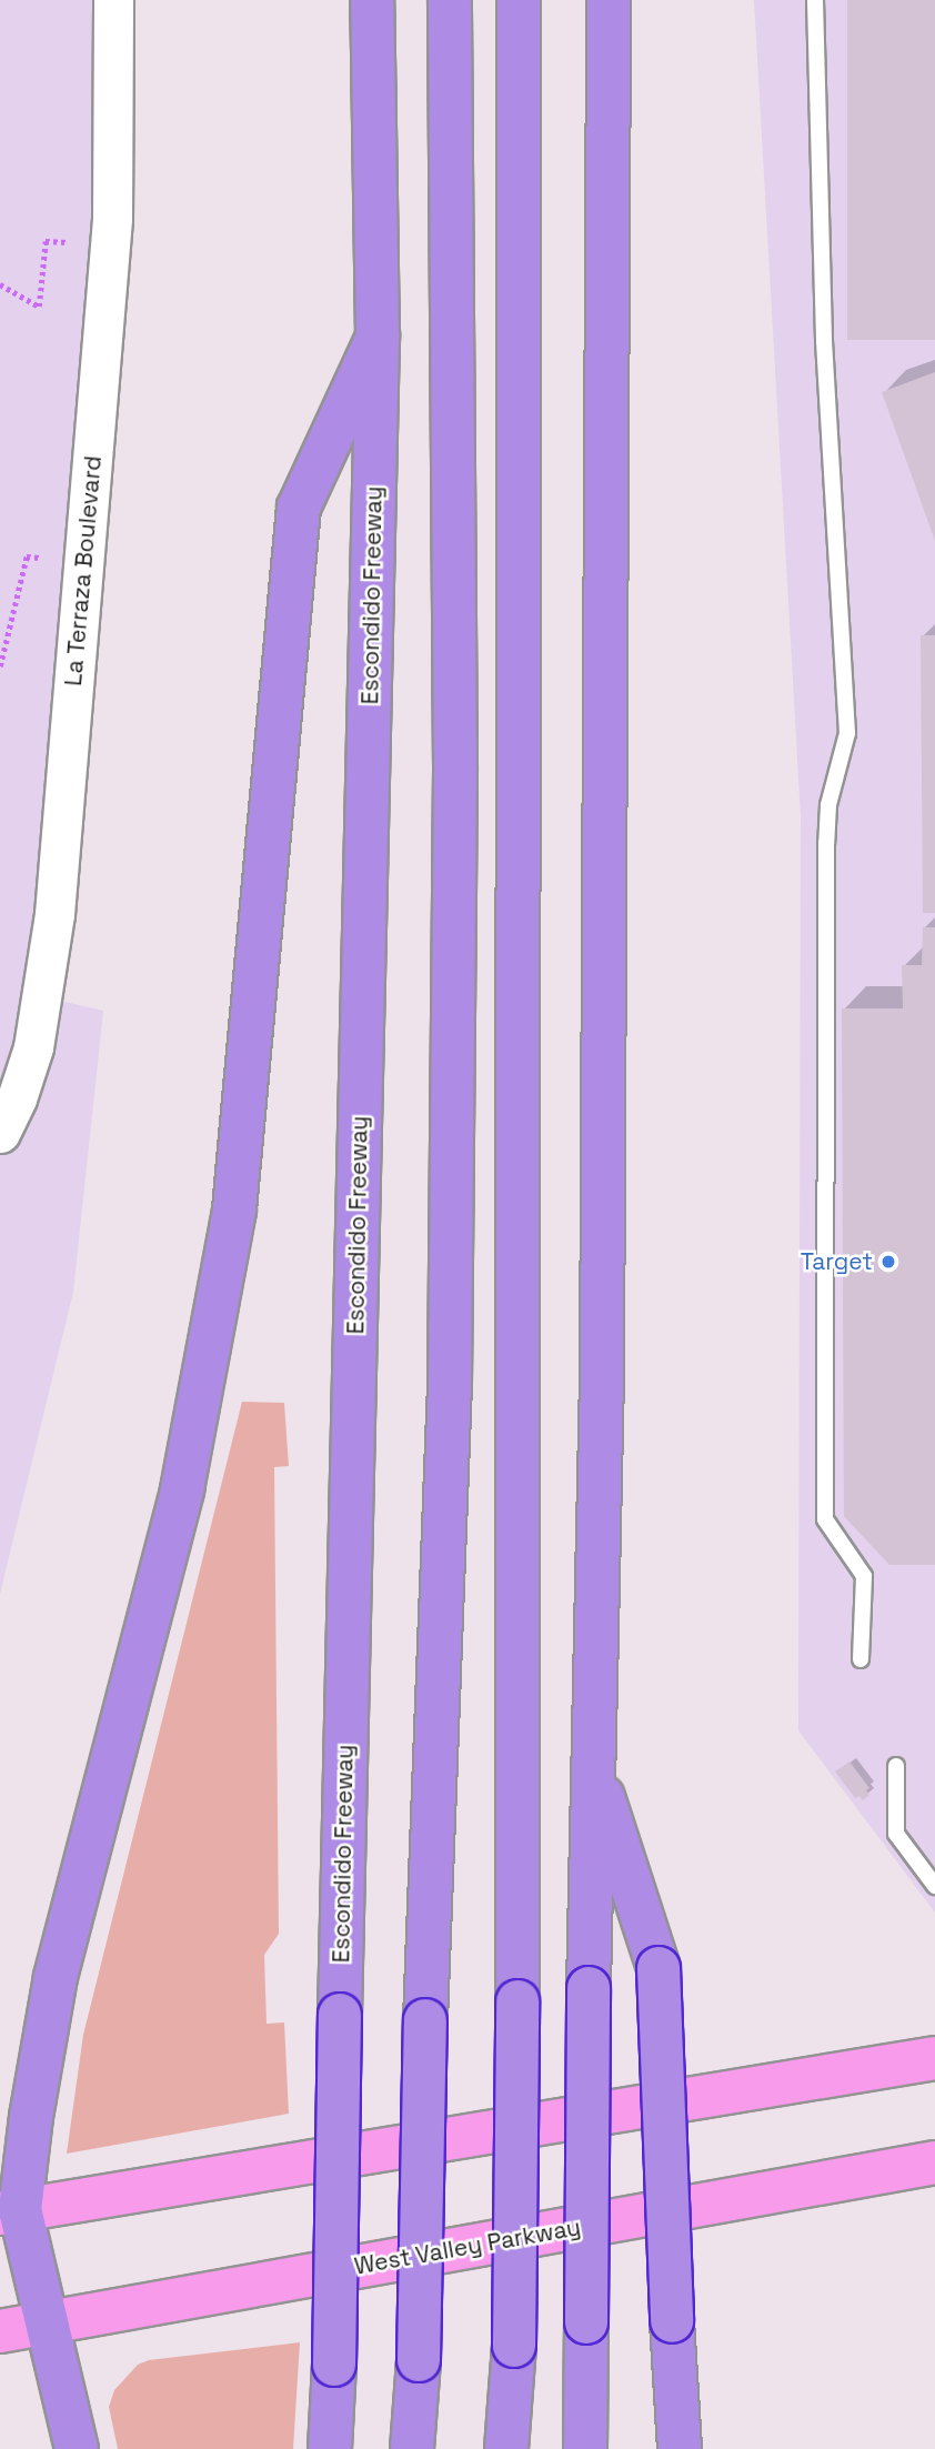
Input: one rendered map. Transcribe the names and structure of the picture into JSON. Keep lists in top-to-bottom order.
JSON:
{
  "streets": {
    "highway": ["Escondido Freeway"],
    "main road": ["West Valley Parkway"],
    "street": ["La Terraza Boulevard"]
  },
  "places": ["Target"]
}
